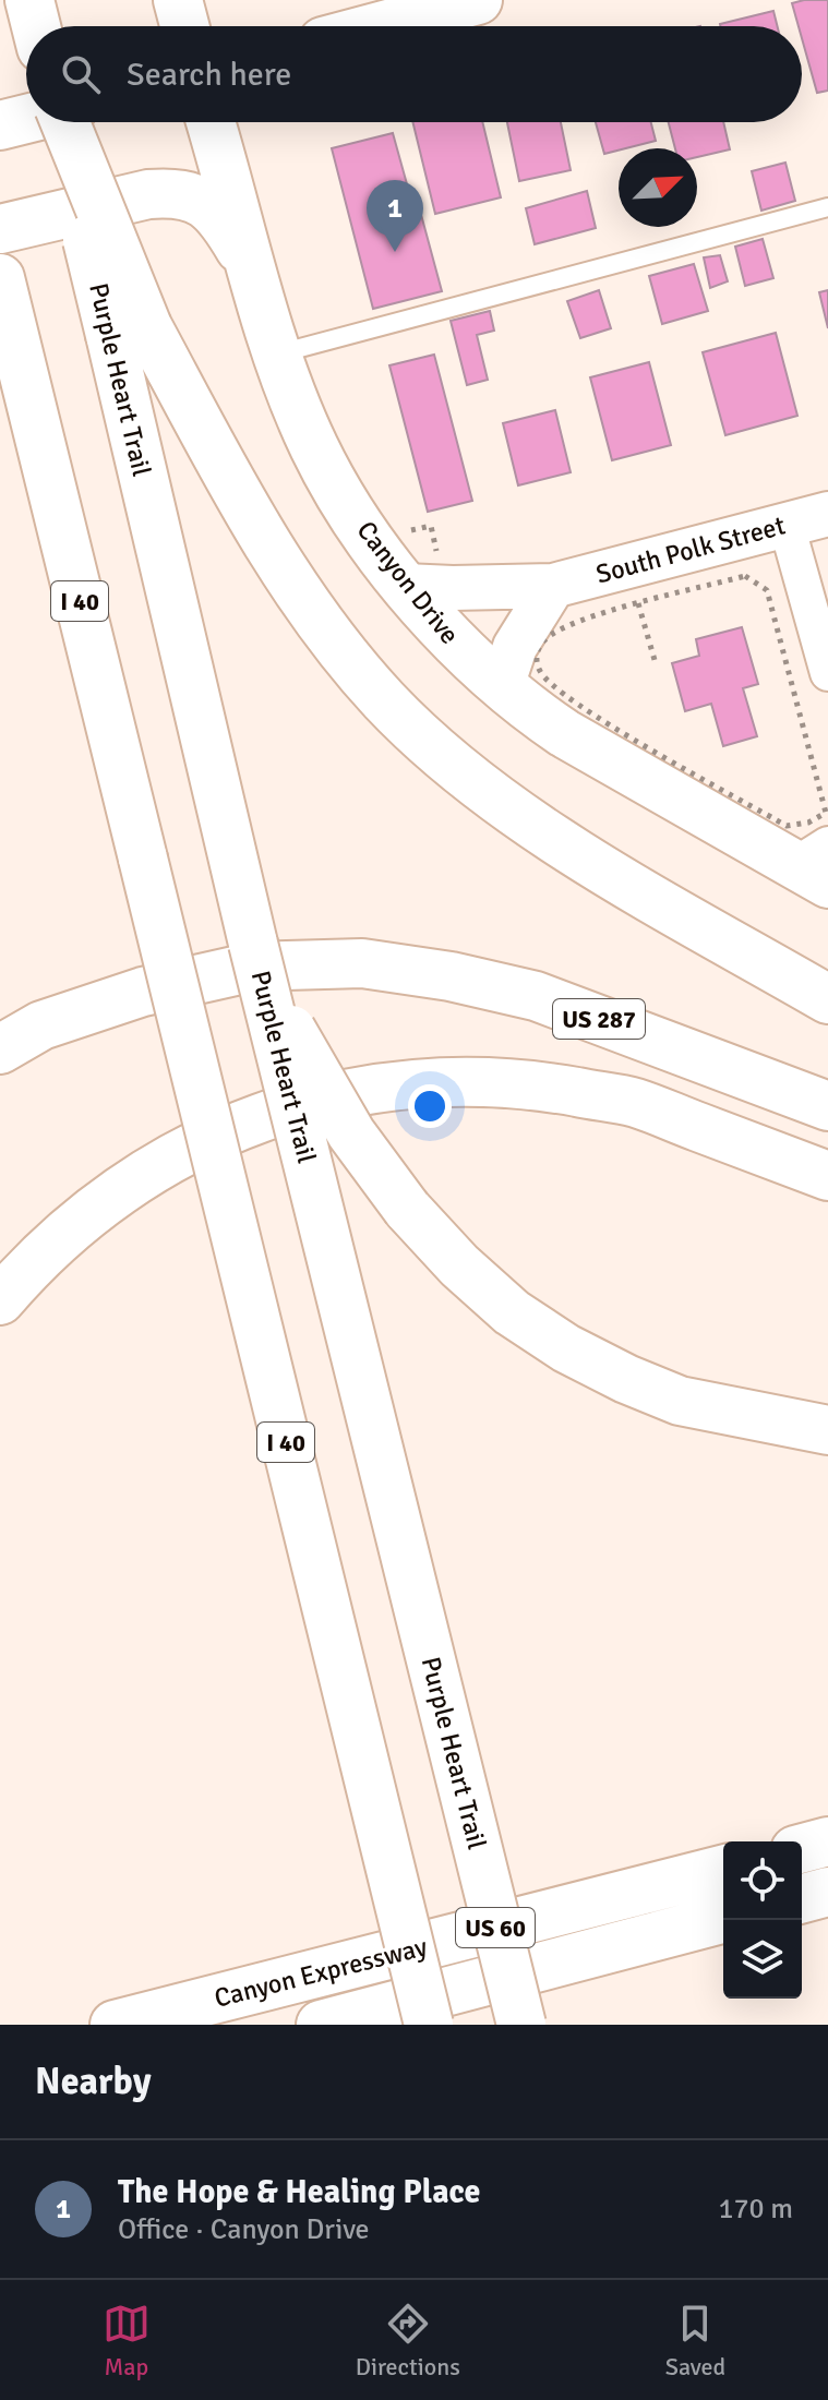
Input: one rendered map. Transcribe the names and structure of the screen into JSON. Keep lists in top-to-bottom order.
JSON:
{
  "streets": {
    "main road": [
      "Purple Heart Trail",
      "Canyon Drive",
      "I 40",
      "US 287",
      "US 60",
      "Canyon Expressway"
    ],
    "street": ["South Polk Street"]
  },
  "crossings": [
    ["South Polk Street", "Canyon Drive"]
  ],
  "north": "top right",
  "page": {
    "search": "Search here",
    "pins": "1",
    "heading": "Nearby",
    "list": [
      {
        "mark": "1",
        "name": "The Hope & Healing Place",
        "note": "Office · Canyon Drive",
        "value": "170 m"
      }
    ],
    "nav": ["Map", "Directions", "Saved"]
  }
}
